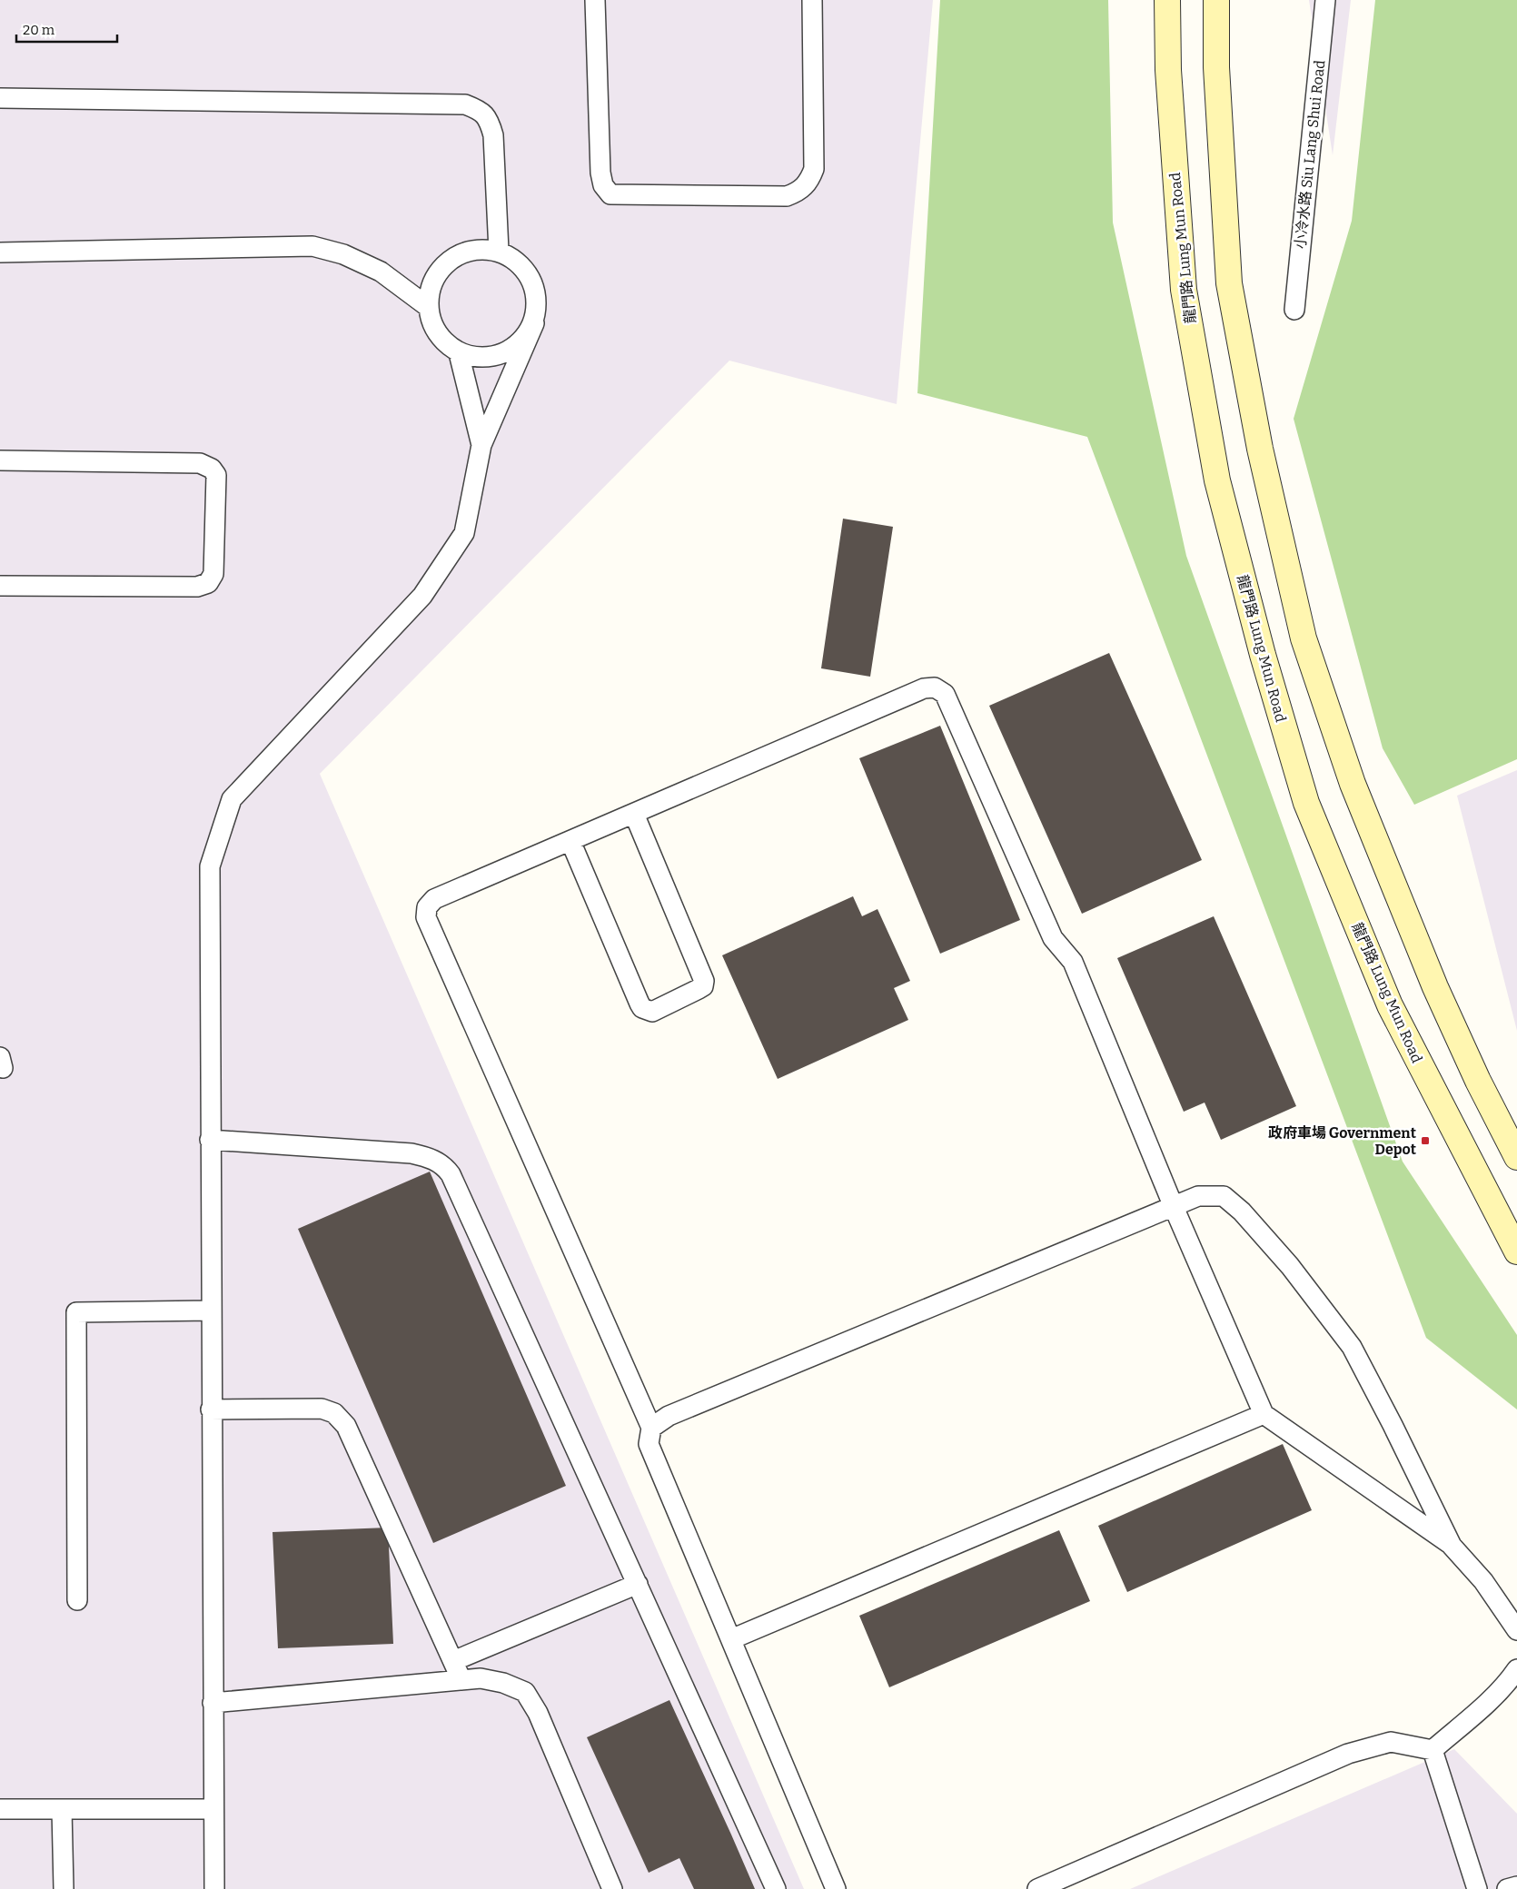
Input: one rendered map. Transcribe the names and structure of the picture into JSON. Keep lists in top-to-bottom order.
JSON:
{
  "streets": {
    "main road": ["龍門路 Lung Mun Road"],
    "lane": ["小冷水路 Siu Lang Shui Road"]
  },
  "places": {
    "transit": ["政府車場 Government Depot"]
  },
  "scale_bar": "20 m"
}
